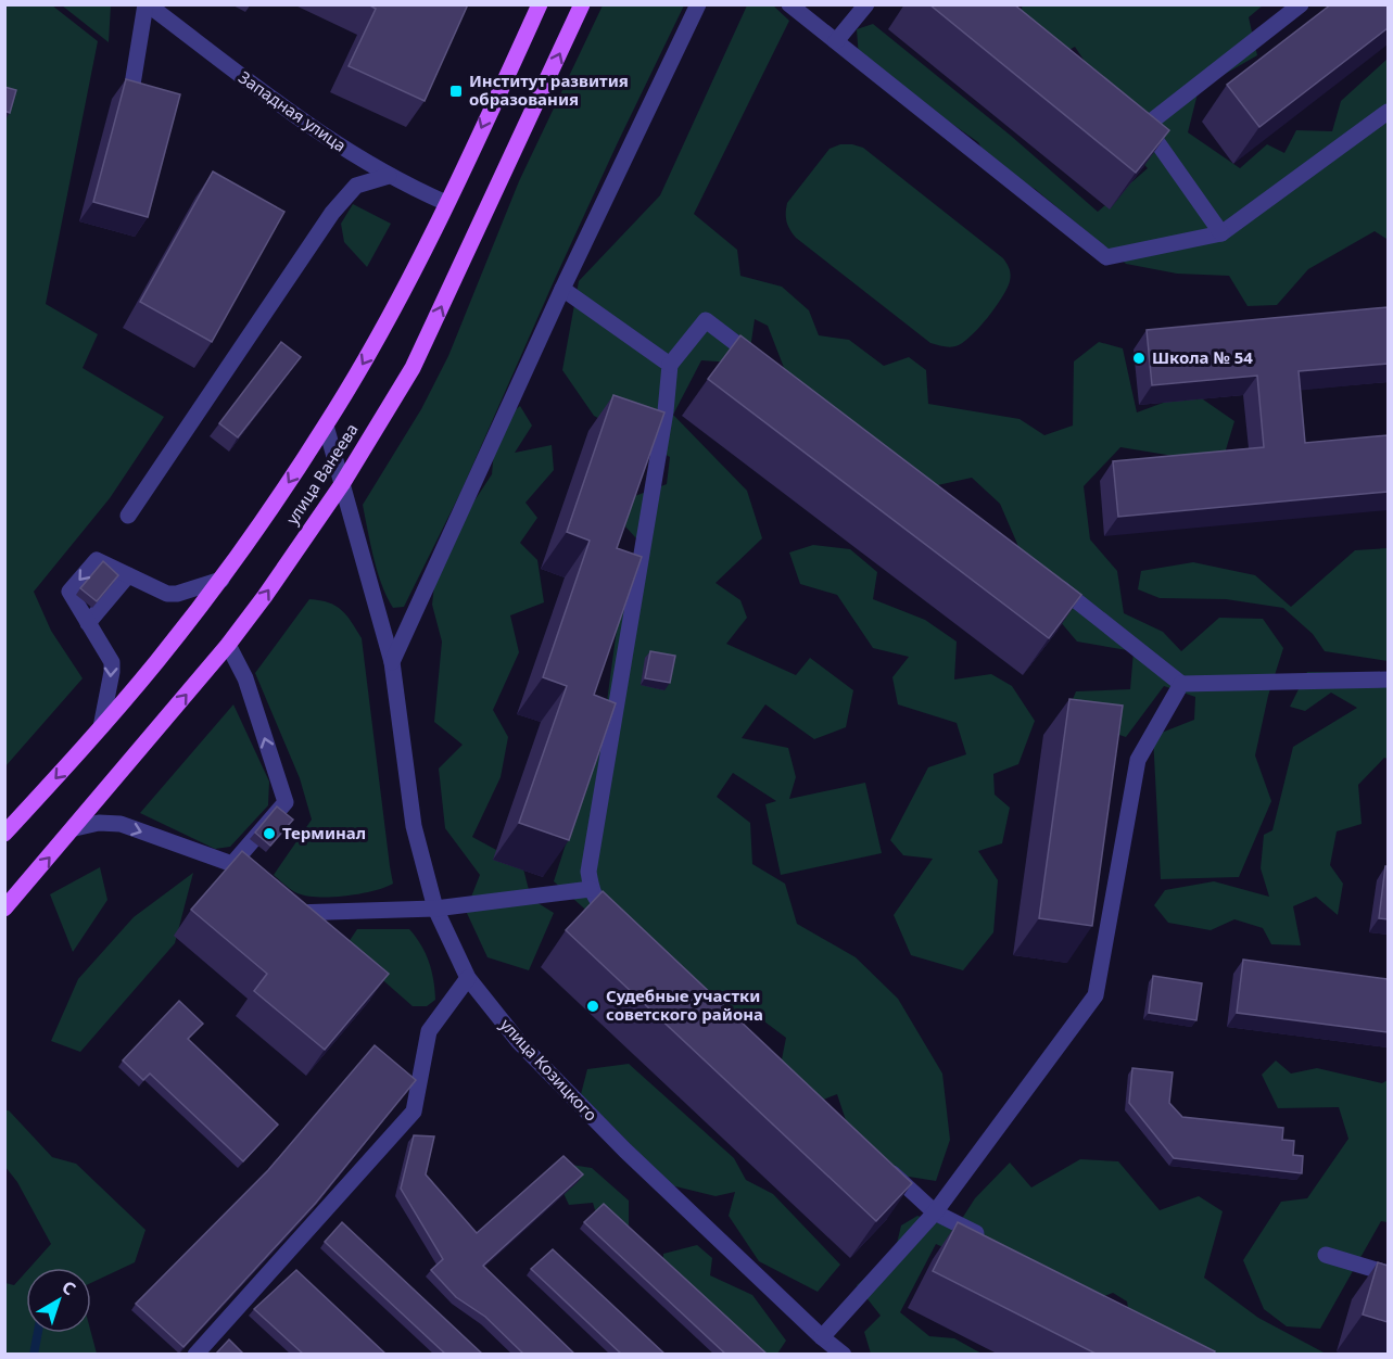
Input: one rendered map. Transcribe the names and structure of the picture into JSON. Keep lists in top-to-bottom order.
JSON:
{
  "streets": {
    "main road": ["улица Ванеева"],
    "street": ["Западная улица", "улица Козицкого"]
  },
  "crossings": [
    ["Западная улица", "улица Ванеева"],
    ["улица Ванеева", "улица Козицкого"]
  ],
  "places": {
    "transit": ["Институт развития образования"],
    "other": ["Школа № 54", "Терминал", "Судебные участки советского района"]
  },
  "north": "top right"
}
